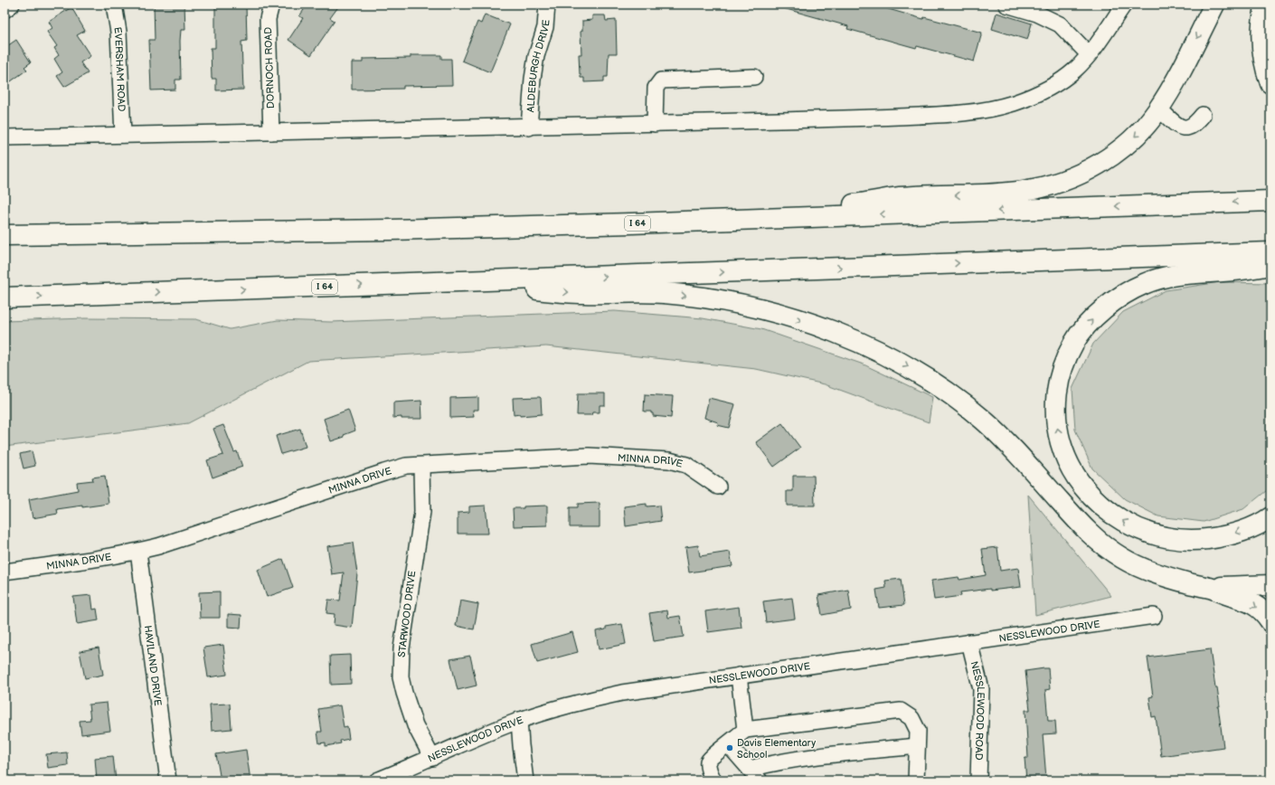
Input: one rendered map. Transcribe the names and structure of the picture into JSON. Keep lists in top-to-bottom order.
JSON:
{
  "streets": {
    "highway": ["I 64"],
    "street": [
      "ALDEBURGH DRIVE",
      "DORNOCH ROAD",
      "EVERSHAM ROAD",
      "MINNA DRIVE",
      "STARWOOD DRIVE",
      "NESSLEWOOD DRIVE",
      "HAVILAND DRIVE",
      "NESSLEWOOD ROAD"
    ]
  },
  "crossings": [
    ["MINNA DRIVE", "STARWOOD DRIVE"],
    ["MINNA DRIVE", "HAVILAND DRIVE"],
    ["STARWOOD DRIVE", "NESSLEWOOD DRIVE"],
    ["NESSLEWOOD DRIVE", "NESSLEWOOD ROAD"]
  ],
  "places": ["Davis Elementary School"]
}
